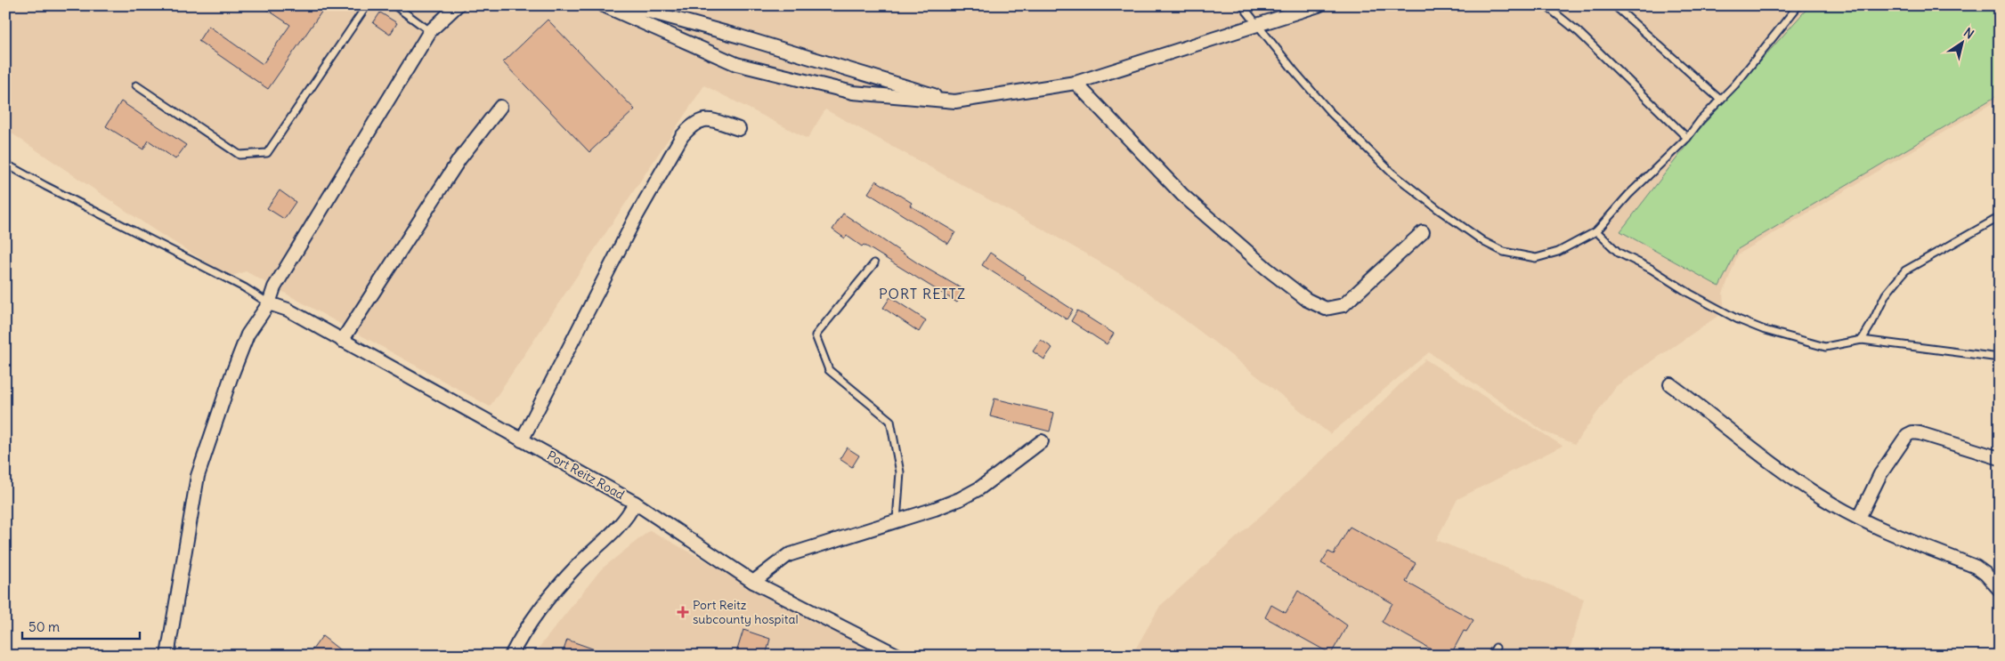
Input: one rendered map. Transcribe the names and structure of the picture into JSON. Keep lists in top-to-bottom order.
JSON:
{
  "streets": {
    "street": ["Port Reitz Road"]
  },
  "districts": ["PORT REITZ"],
  "places": {
    "health": ["Port Reitz subcounty hospital"]
  },
  "scale_bar": "50 m",
  "north": "top right"
}
